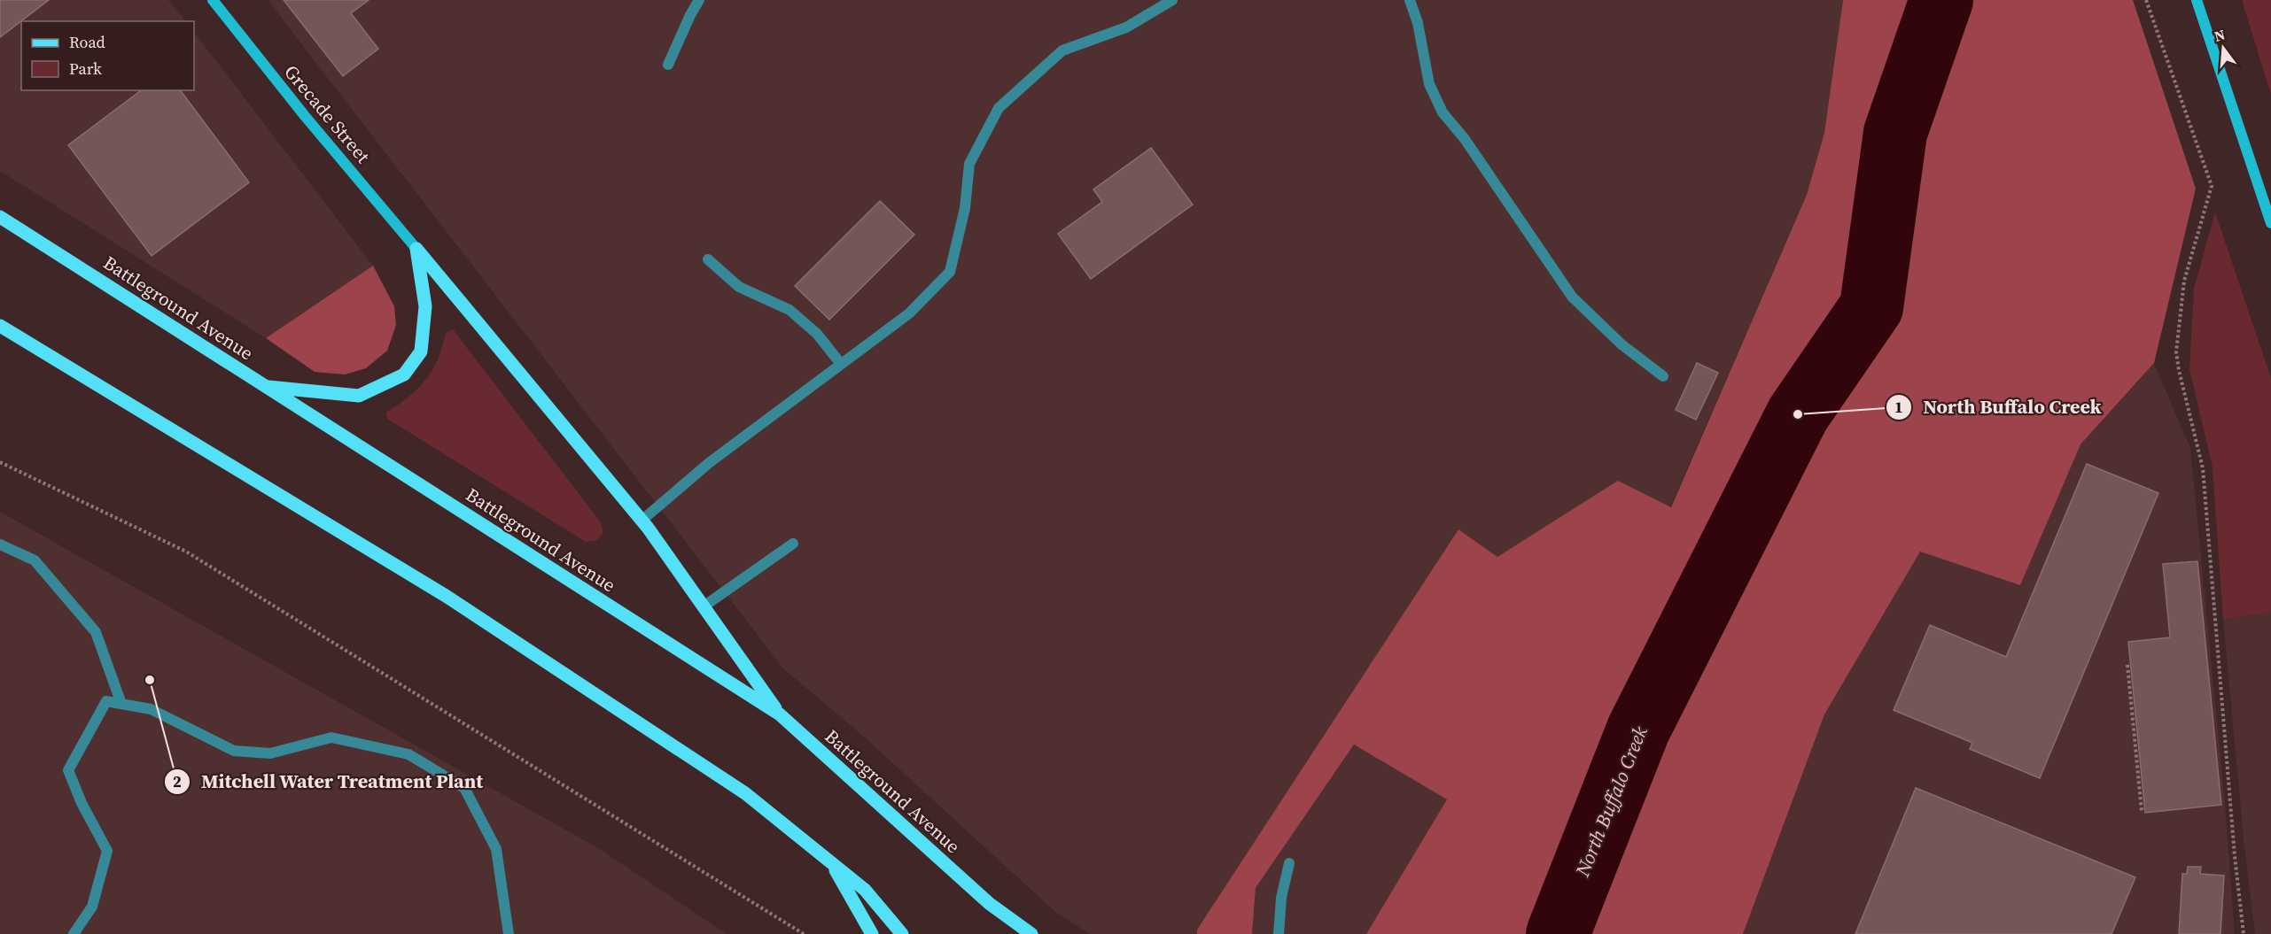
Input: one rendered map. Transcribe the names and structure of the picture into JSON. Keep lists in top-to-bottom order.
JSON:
{
  "streets": {
    "main road": ["Battleground Avenue"],
    "street": ["Grecade Street"]
  },
  "water": ["North Buffalo Creek"],
  "places": ["North Buffalo Creek", "Mitchell Water Treatment Plant"],
  "legend": ["Road", "Park"],
  "north": "top"
}
